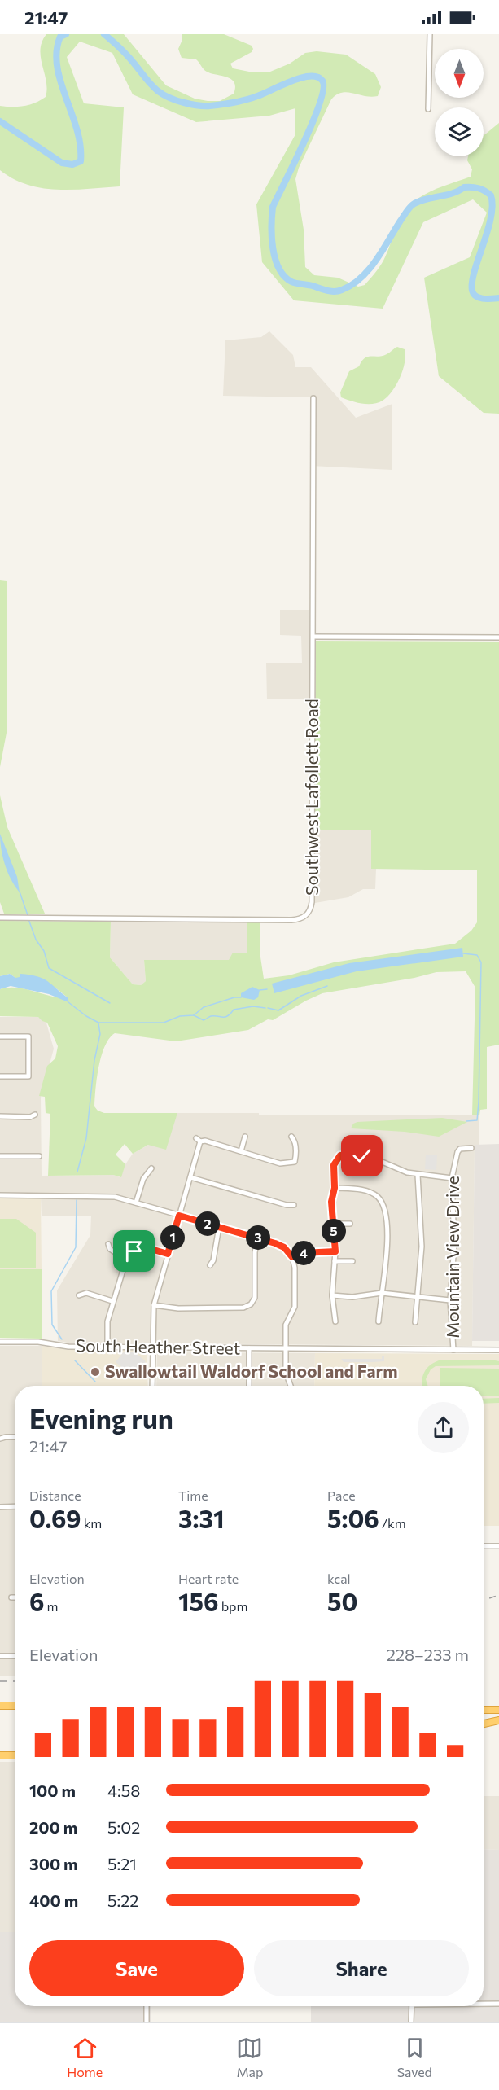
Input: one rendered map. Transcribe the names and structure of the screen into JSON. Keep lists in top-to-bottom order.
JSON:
{
  "streets": {
    "street": ["Southwest Lafollett Road", "Mountain View Drive", "South Heather Street"]
  },
  "crossings": [
    ["Mountain View Drive", "South Heather Street"]
  ],
  "places": ["Swallowtail Waldorf School and Farm"],
  "north": "bottom",
  "page": {
    "status": "21:47",
    "pins": [
      "2",
      "5",
      "1",
      "3",
      "4"
    ],
    "heading": ["Evening run", "21:47"],
    "stats": [
      ["Distance", "0.69 km"],
      ["Time", "3:31"],
      ["Pace", "5:06 /km"],
      ["Elevation", "6 m"],
      ["Heart rate", "156 bpm"],
      ["kcal", "50"]
    ],
    "chart": ["Elevation", "228–233 m"],
    "list": [
      {
        "name": "100 m",
        "note": "4:58"
      },
      {
        "name": "200 m",
        "note": "5:02"
      },
      {
        "name": "300 m",
        "note": "5:21"
      },
      {
        "name": "400 m",
        "note": "5:22"
      }
    ],
    "buttons": ["Save", "Share"],
    "tabs": ["Home", "Map", "Saved"]
  }
}
